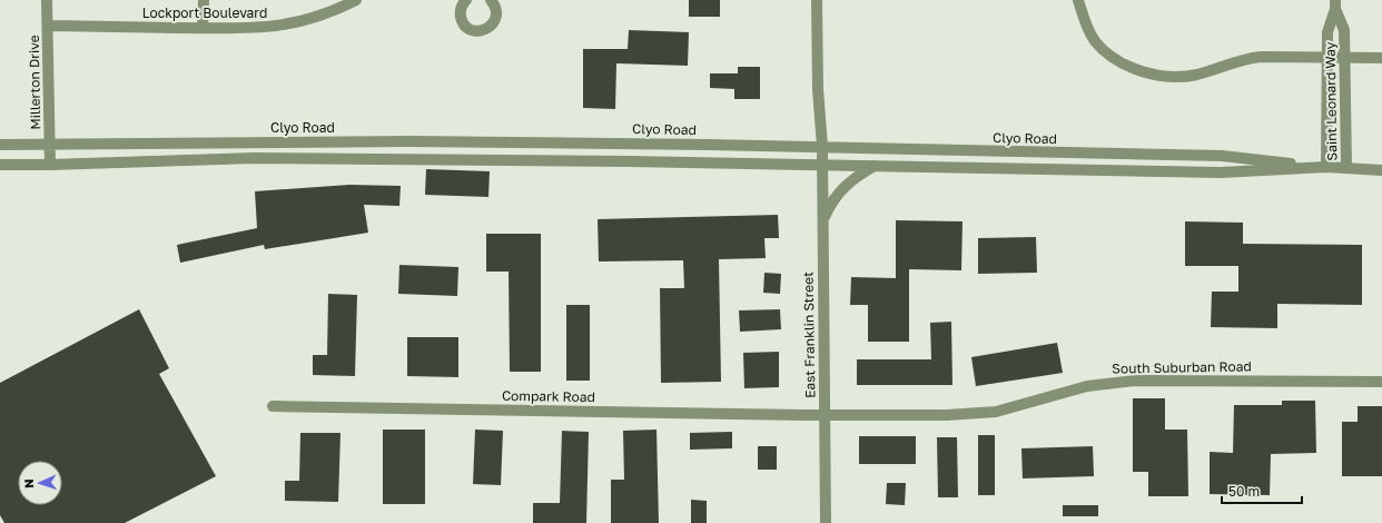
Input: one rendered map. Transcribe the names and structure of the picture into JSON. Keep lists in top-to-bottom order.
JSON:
{
  "streets": {
    "street": [
      "Lockport Boulevard",
      "Millerton Drive",
      "Saint Leonard Way",
      "Clyo Road",
      "East Franklin Street",
      "South Suburban Road",
      "Compark Road"
    ]
  },
  "crossings": [
    ["Lockport Boulevard", "Millerton Drive"],
    ["Millerton Drive", "Clyo Road"],
    ["Saint Leonard Way", "Clyo Road"],
    ["Clyo Road", "East Franklin Street"],
    ["East Franklin Street", "South Suburban Road"],
    ["East Franklin Street", "Compark Road"],
    ["South Suburban Road", "Compark Road"]
  ],
  "scale_bar": "50 m",
  "north": "left"
}
